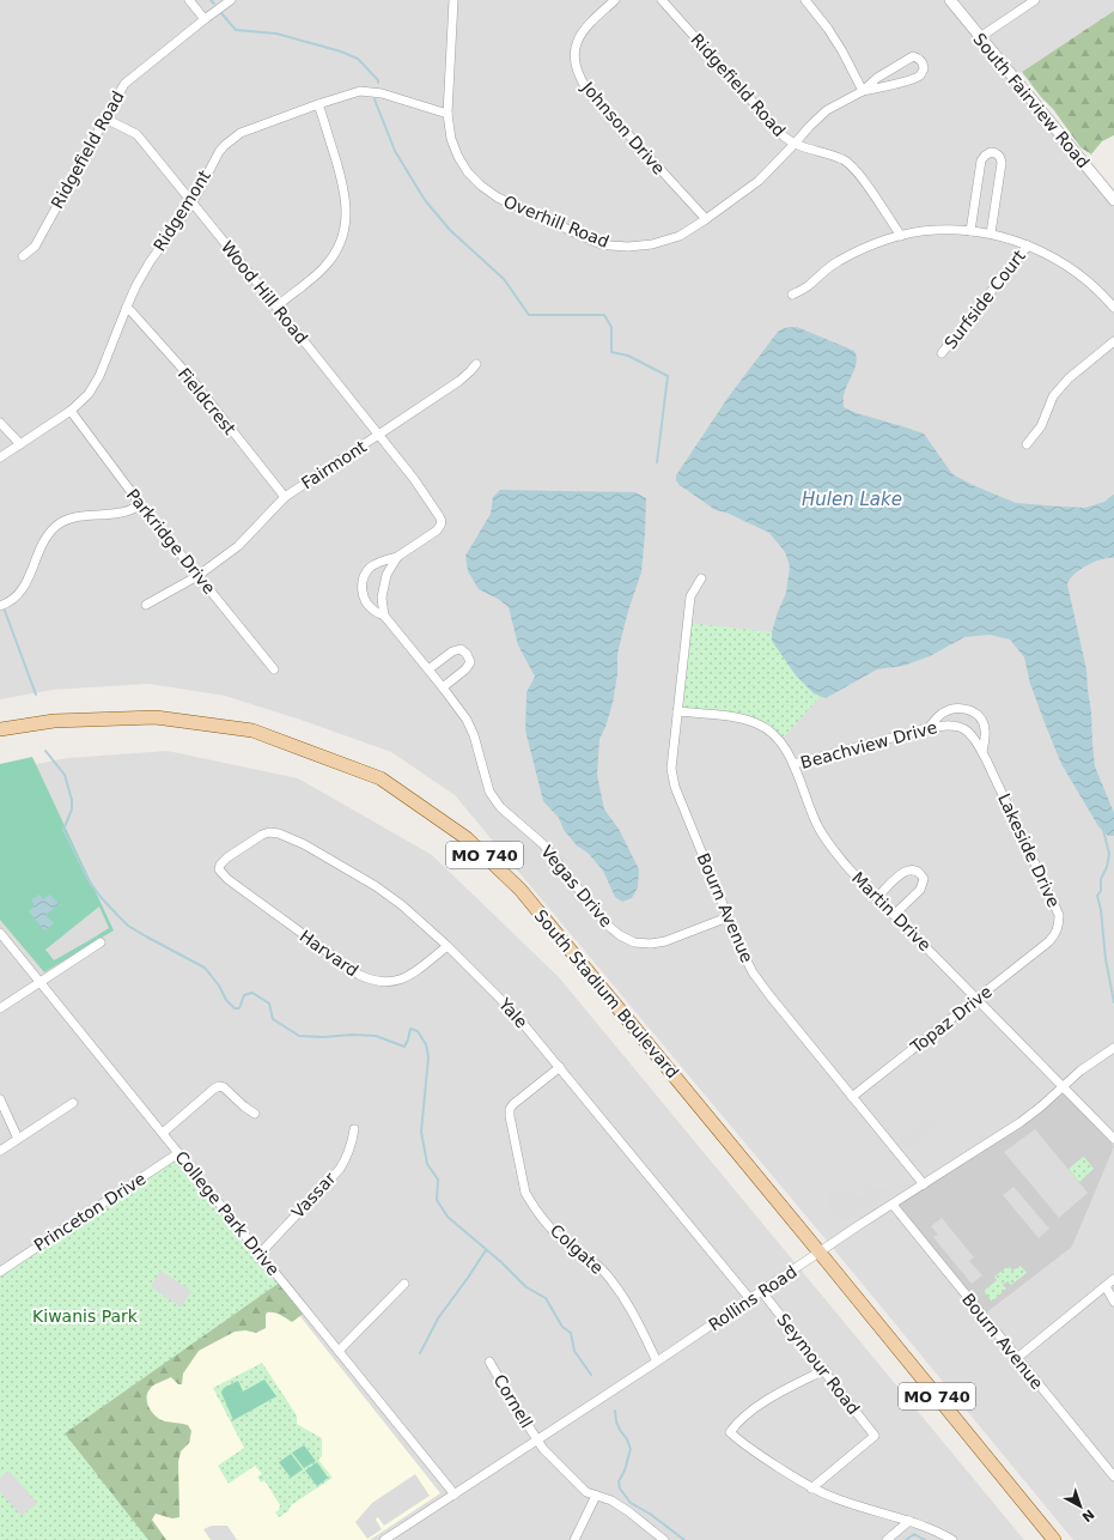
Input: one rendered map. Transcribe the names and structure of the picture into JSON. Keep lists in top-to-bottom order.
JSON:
{
  "streets": {
    "main road": ["MO 740", "South Stadium Boulevard"],
    "street": [
      "Ridgefield Road",
      "South Fairview Road",
      "Johnson Drive",
      "Ridgemont",
      "Overhill Road",
      "Wood Hill Road",
      "Surfside Court",
      "Fieldcrest",
      "Fairmont",
      "Parkridge Drive",
      "Beachview Drive",
      "Lakeside Drive",
      "Vegas Drive",
      "Bourn Avenue",
      "Martin Drive",
      "Harvard",
      "Yale",
      "Topaz Drive",
      "Vassar",
      "Princeton Drive",
      "College Park Drive",
      "Colgate",
      "Rollins Road",
      "Seymour Road",
      "Cornell"
    ]
  },
  "crossings": [
    ["Ridgefield Road", "Overhill Road"],
    ["Ridgefield Road", "Wood Hill Road"],
    ["Johnson Drive", "Overhill Road"],
    ["Ridgemont", "Overhill Road"],
    ["Ridgemont", "Wood Hill Road"],
    ["Ridgemont", "Fieldcrest"],
    ["Ridgemont", "Parkridge Drive"],
    ["Wood Hill Road", "Fairmont"],
    ["Wood Hill Road", "Vegas Drive"],
    ["Fieldcrest", "Fairmont"],
    ["Fairmont", "Parkridge Drive"],
    ["Beachview Drive", "Lakeside Drive"],
    ["Beachview Drive", "Martin Drive"],
    ["Lakeside Drive", "Topaz Drive"],
    ["Vegas Drive", "Bourn Avenue"],
    ["Bourn Avenue", "Martin Drive"],
    ["Bourn Avenue", "Topaz Drive"],
    ["Bourn Avenue", "Rollins Road"],
    ["Martin Drive", "Topaz Drive"],
    ["Martin Drive", "Rollins Road"],
    ["Harvard", "Yale"],
    ["South Stadium Boulevard", "Rollins Road"],
    ["Yale", "Colgate"],
    ["Yale", "Rollins Road"],
    ["Vassar", "College Park Drive"],
    ["Princeton Drive", "College Park Drive"],
    ["College Park Drive", "Rollins Road"],
    ["Colgate", "Rollins Road"],
    ["Rollins Road", "Seymour Road"],
    ["Rollins Road", "Cornell"]
  ],
  "water": ["Hulen Lake"],
  "parks": ["Kiwanis Park"],
  "north": "bottom right"
}
